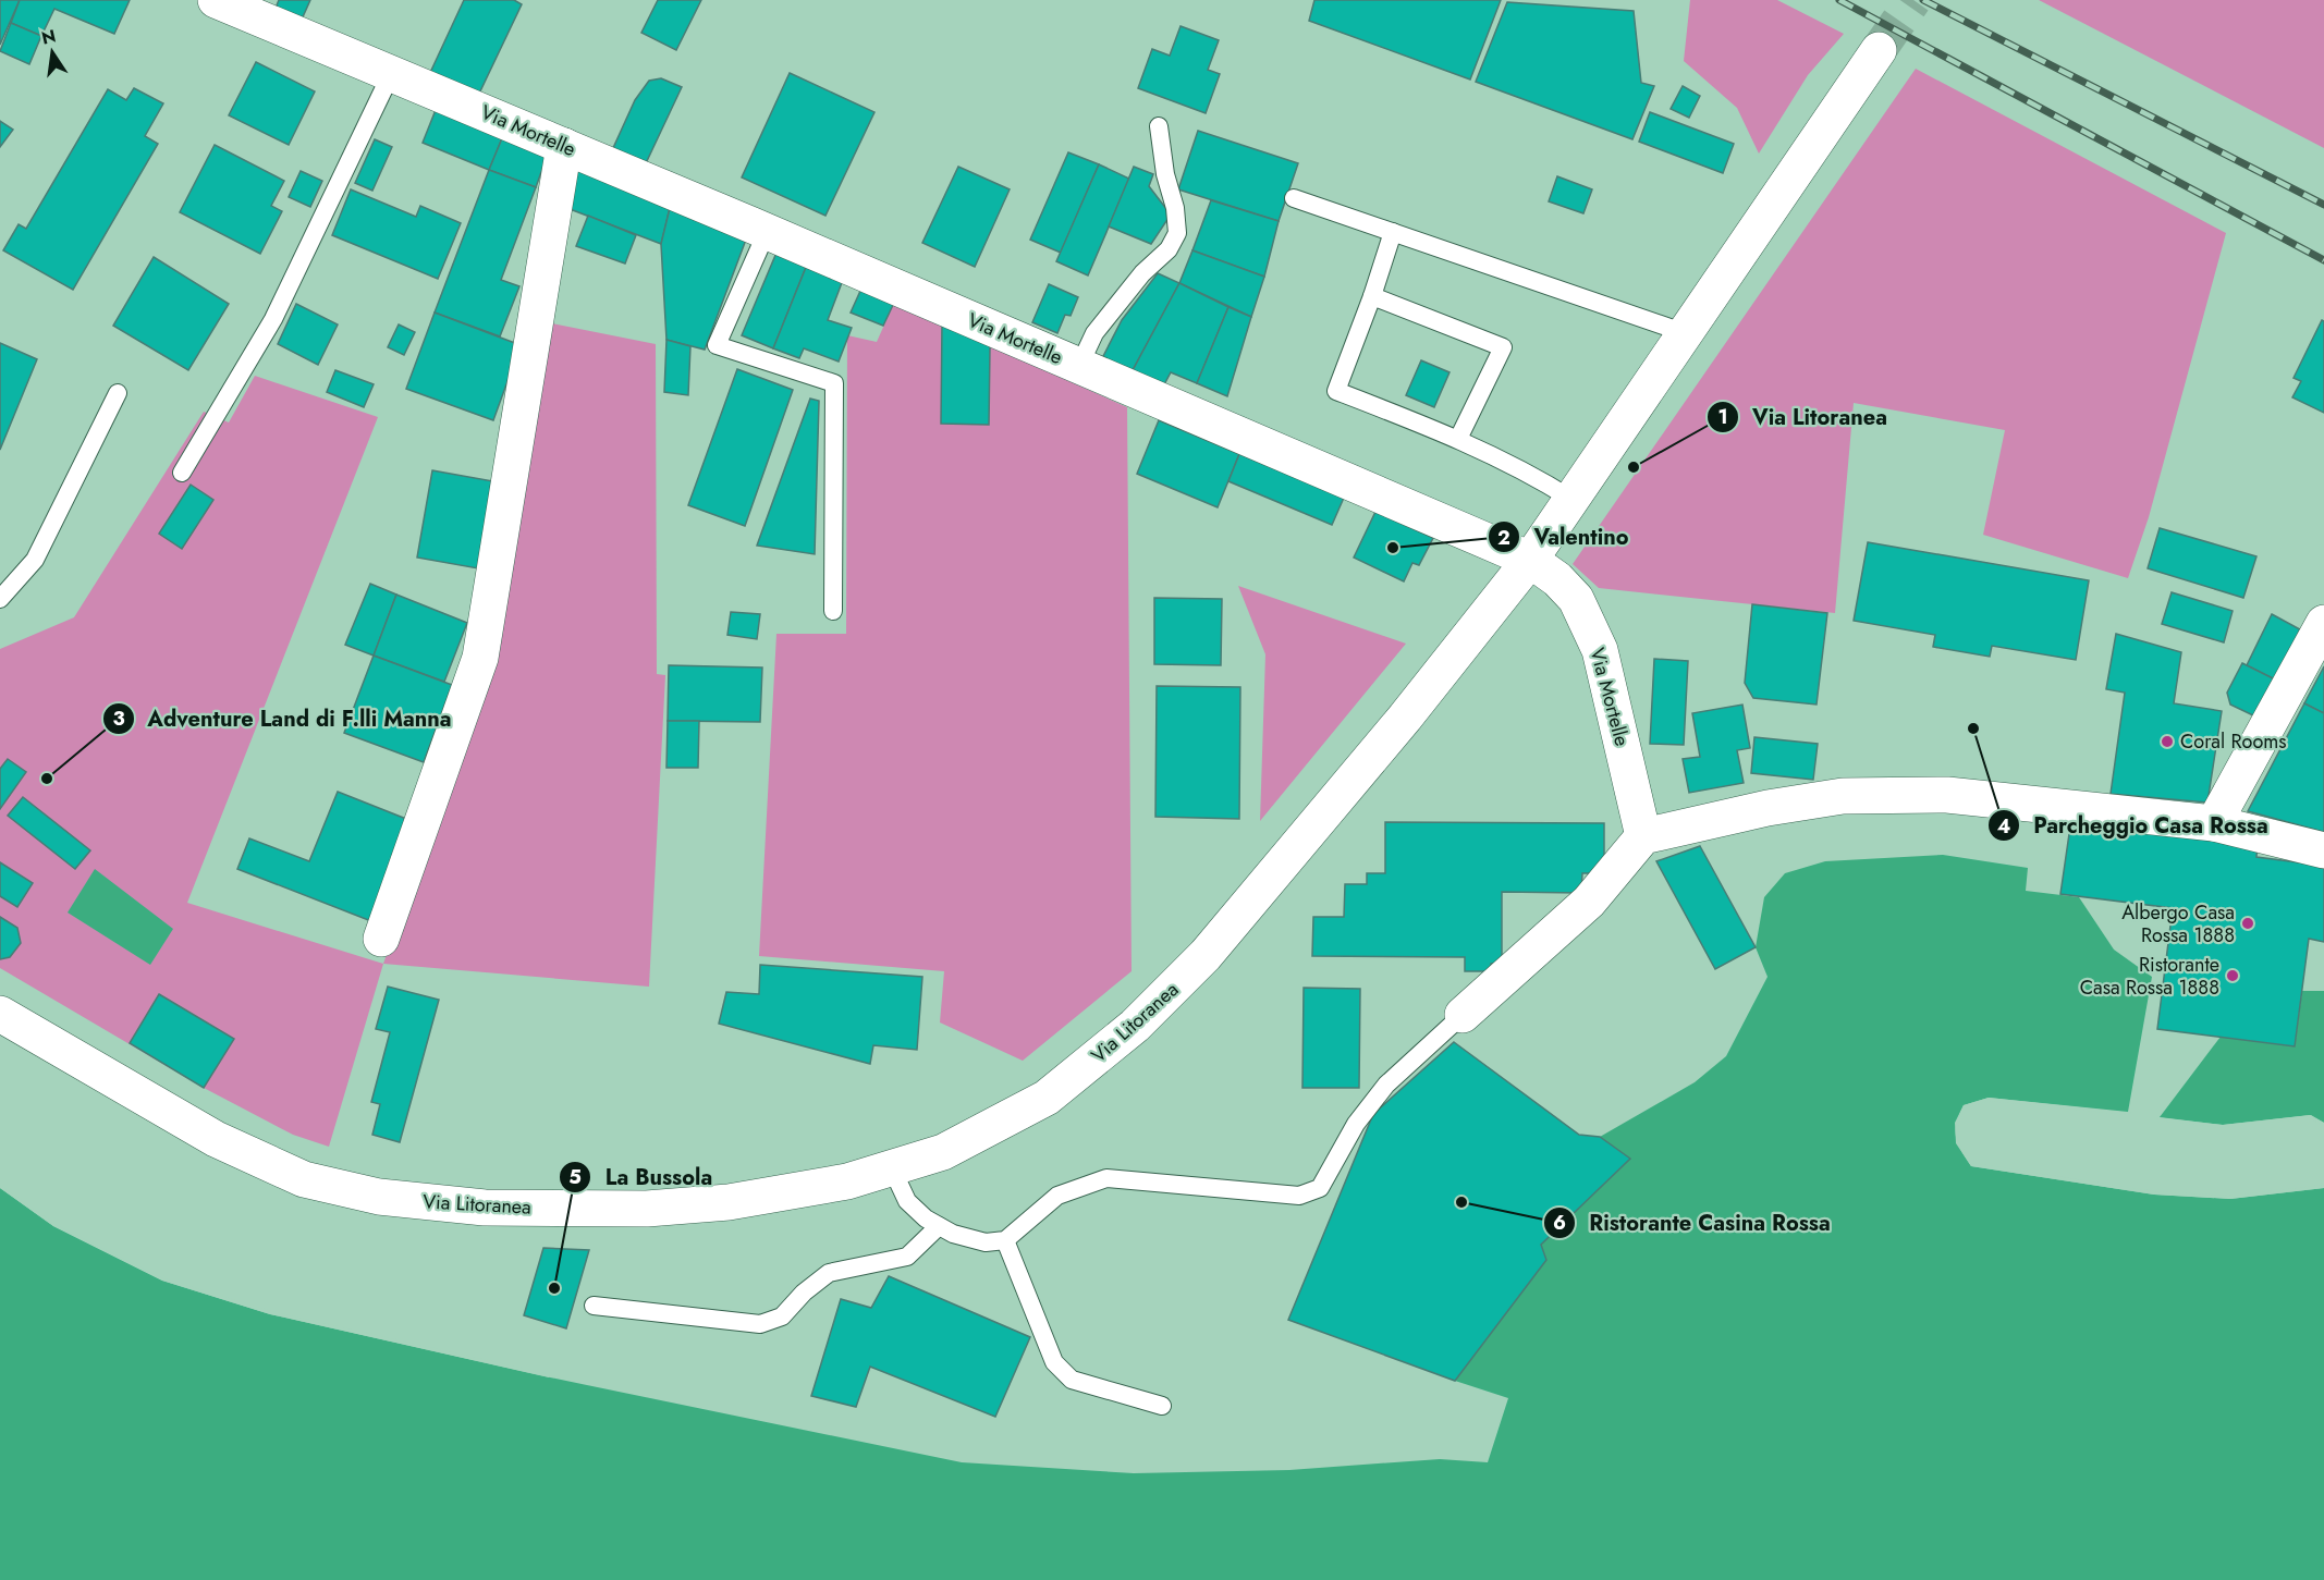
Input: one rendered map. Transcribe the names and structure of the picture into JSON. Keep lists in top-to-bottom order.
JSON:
{
  "streets": {
    "street": ["Via Mortelle", "Via Litoranea"]
  },
  "crossings": [
    ["Via Mortelle", "Via Litoranea"]
  ],
  "places": [
    "Via Litoranea",
    "Valentino",
    "Parcheggio Casa Rossa",
    "Coral Rooms",
    "Adventure Land di F.lli Manna",
    "Albergo Casa Rossa 1888",
    "Ristorante Casa Rossa 1888",
    "Ristorante Casina Rossa",
    "La Bussola"
  ],
  "north": "top"
}
